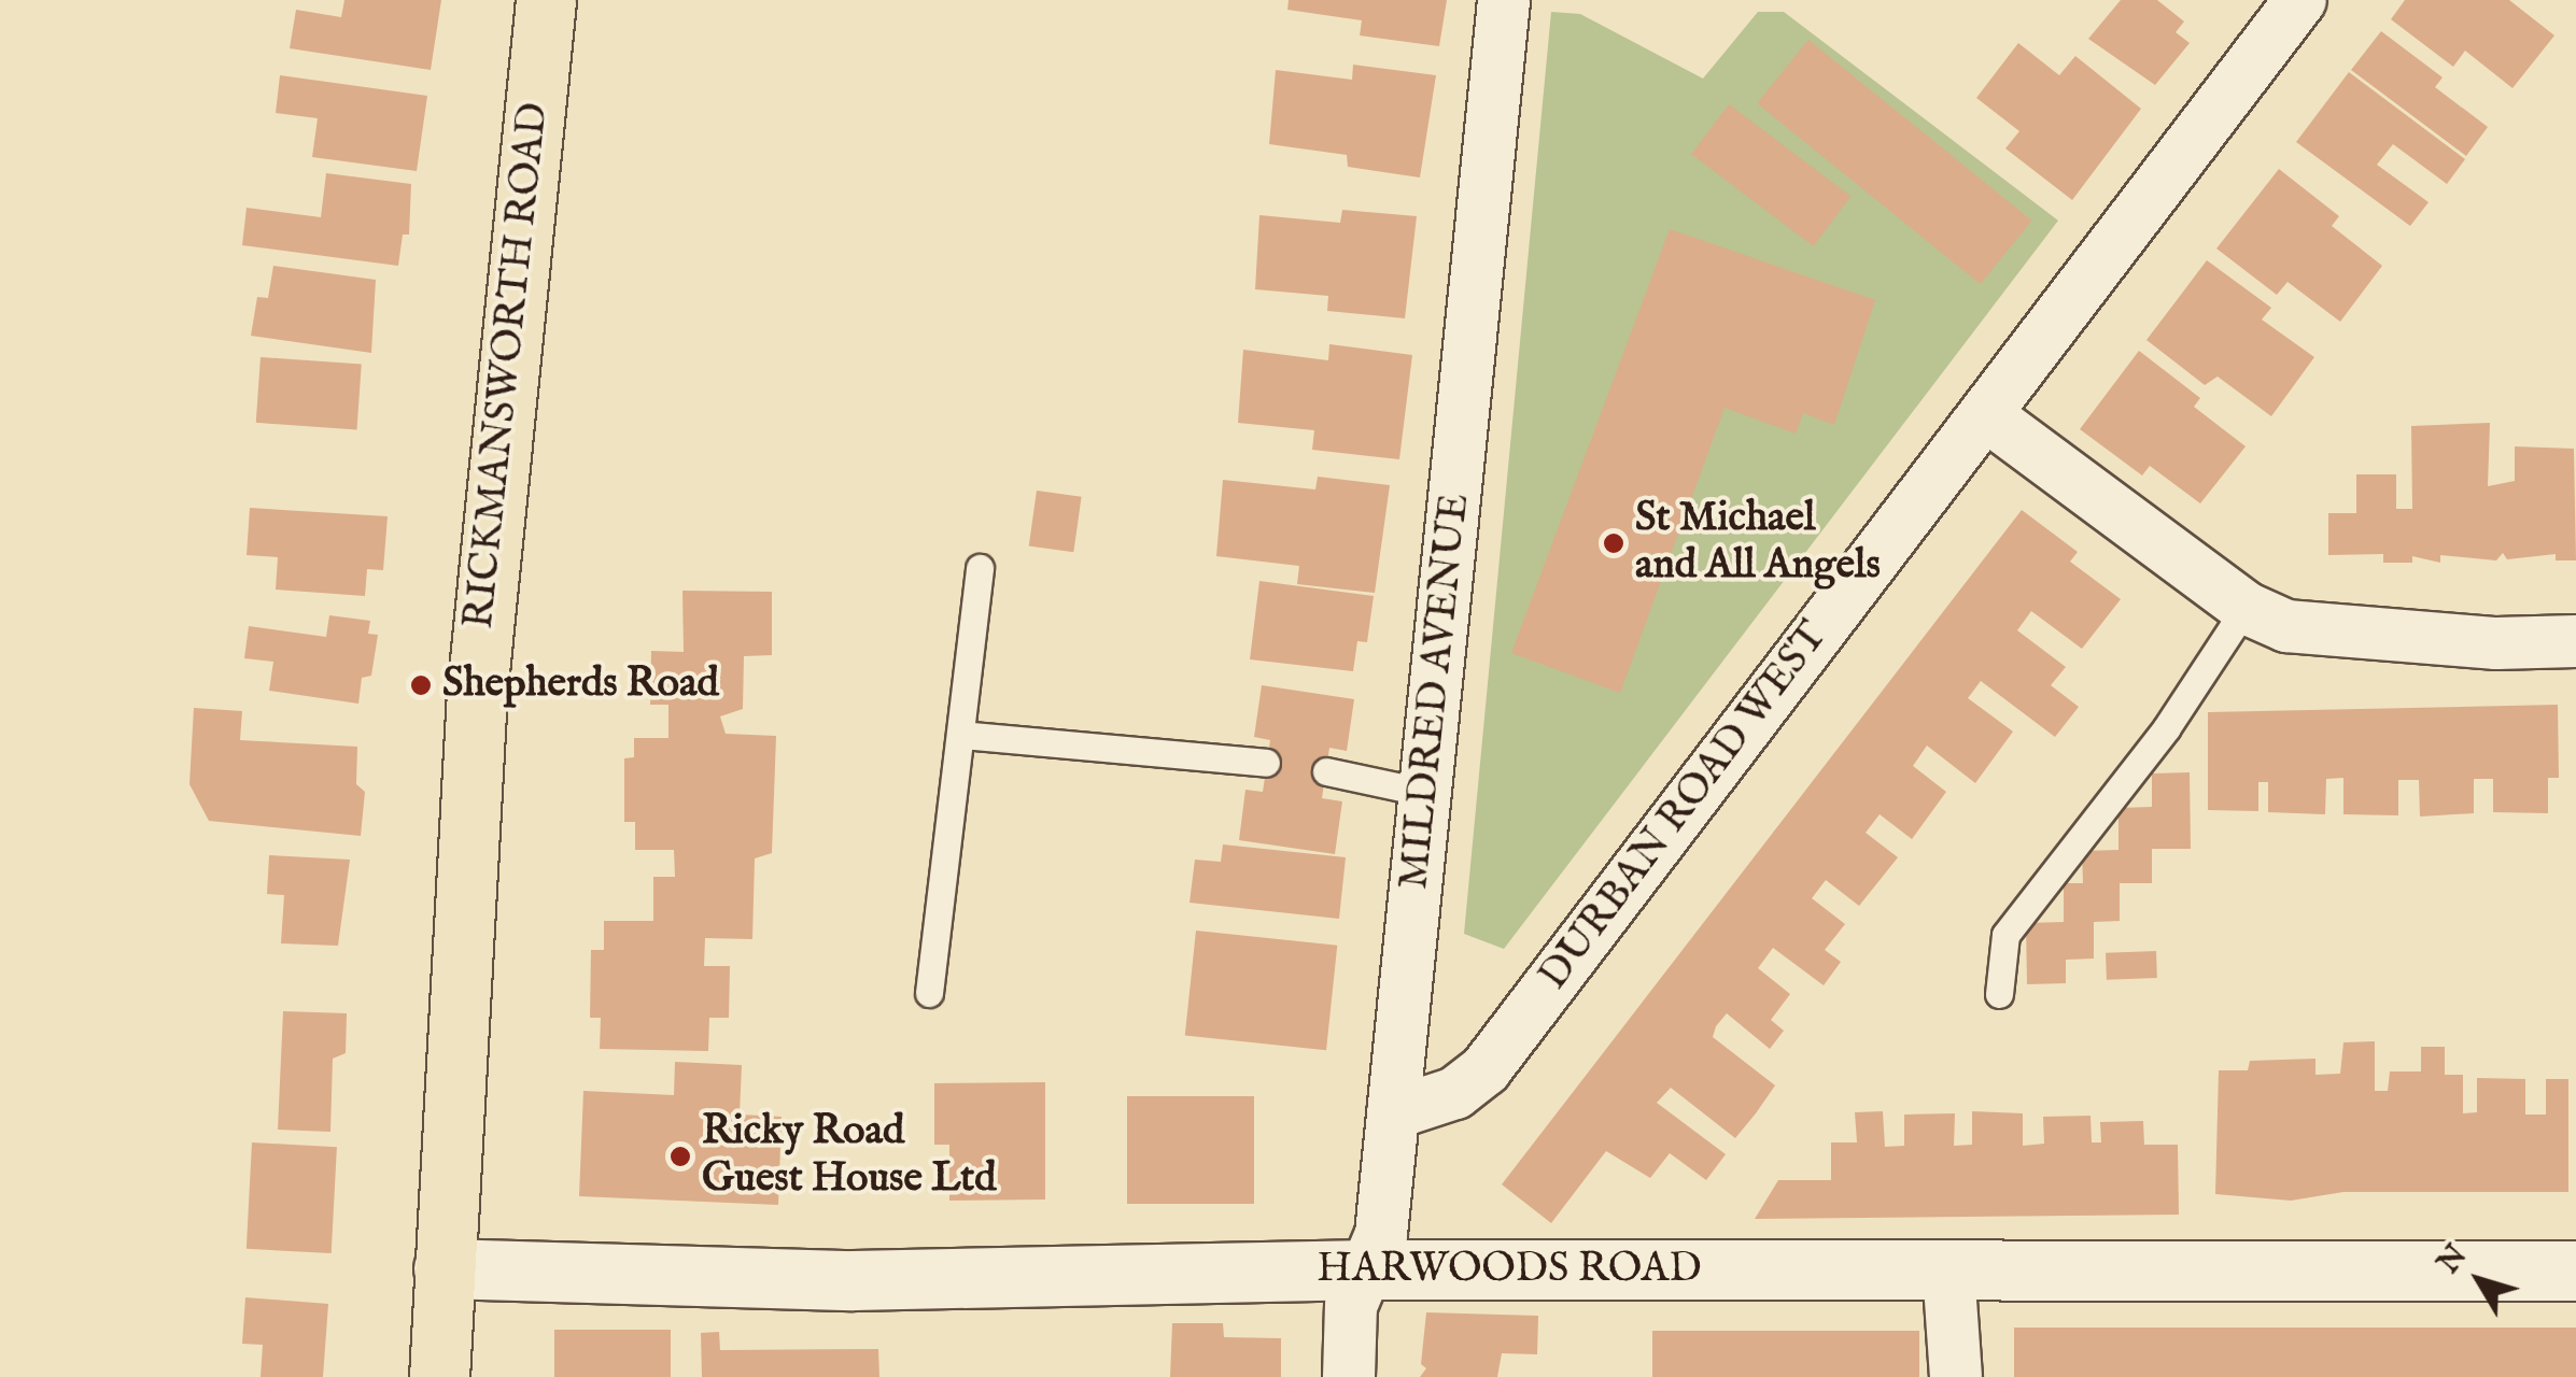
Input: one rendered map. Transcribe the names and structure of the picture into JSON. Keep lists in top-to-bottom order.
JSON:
{
  "streets": {
    "main road": ["RICKMANSWORTH ROAD"],
    "street": ["MILDRED AVENUE", "DURBAN ROAD WEST", "HARWOODS ROAD"]
  },
  "crossings": [
    ["RICKMANSWORTH ROAD", "HARWOODS ROAD"],
    ["MILDRED AVENUE", "DURBAN ROAD WEST"],
    ["MILDRED AVENUE", "HARWOODS ROAD"]
  ],
  "places": ["St Michael and All Angels", "Shepherds Road", "Ricky Road Guest House Ltd"],
  "north": "top left"
}
